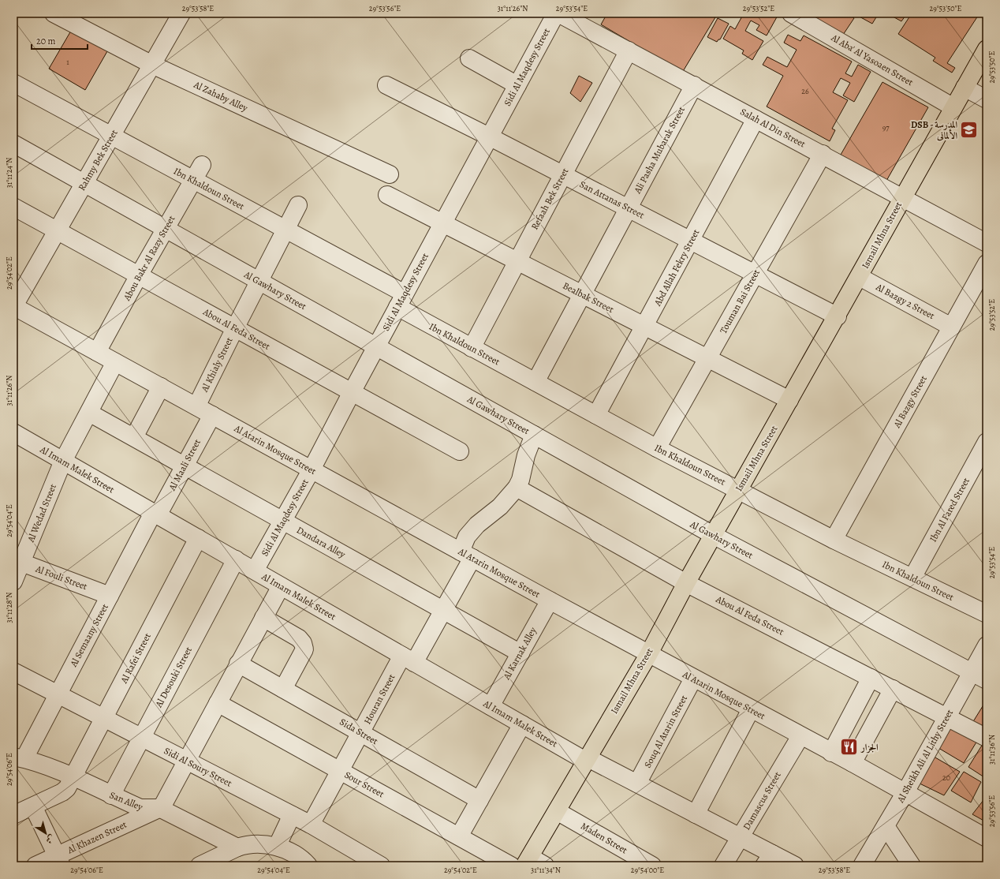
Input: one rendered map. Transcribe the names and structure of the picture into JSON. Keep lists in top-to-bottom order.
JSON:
{
  "streets": {
    "main road": ["Ismail Mhna Street"],
    "street": [
      "Al Aba' Al Yasoaen Street",
      "Sidi Al Maqdesy Street",
      "Al Zahaby Alley",
      "Salah Al Din Street",
      "Ali Pasha Mubarak Street",
      "Rahmy Bek Street",
      "Ibn Khaldoun Street",
      "Refaah Bek Street",
      "San Attanas Street",
      "Abou Bakr Al Razy Street",
      "Abd Allah Fekry Street",
      "Al Gawhary Street",
      "Bealbak Street",
      "Touman Bai Street",
      "Al Bazgy 2 Street",
      "Abou Al Feda Street",
      "Al Khialy Street",
      "Al Bazgy Street",
      "Al Atarin Mosque Street",
      "Al Maali Street",
      "Al Imam Malek Street",
      "Ibn Al Fared Street",
      "Al Wedad Street",
      "Dandara Alley",
      "Al Fouli Street",
      "Al Semaany Street",
      "Al Karnak Alley",
      "Al Rafei Street",
      "Al Desouki Street",
      "Houran Street",
      "Sida Street",
      "Souq Al Atarin Street",
      "Al Sheikh Ali Al Lithy Street",
      "Sidi Al Soury Street",
      "Sour Street",
      "San Alley",
      "Damascus Street",
      "Al Khazen Street",
      "Maden Street"
    ]
  },
  "crossings": [
    ["Al Aba' Al Yasoaen Street", "Ismail Mhna Street"],
    ["Sidi Al Maqdesy Street", "Salah Al Din Street"],
    ["Sidi Al Maqdesy Street", "Ibn Khaldoun Street"],
    ["Sidi Al Maqdesy Street", "San Attanas Street"],
    ["Sidi Al Maqdesy Street", "Al Gawhary Street"],
    ["Sidi Al Maqdesy Street", "Bealbak Street"],
    ["Sidi Al Maqdesy Street", "Abou Al Feda Street"],
    ["Sidi Al Maqdesy Street", "Al Atarin Mosque Street"],
    ["Sidi Al Maqdesy Street", "Al Imam Malek Street"],
    ["Sidi Al Maqdesy Street", "Dandara Alley"],
    ["Al Zahaby Alley", "Rahmy Bek Street"],
    ["Salah Al Din Street", "Ali Pasha Mubarak Street"],
    ["Salah Al Din Street", "Refaah Bek Street"],
    ["Salah Al Din Street", "Ismail Mhna Street"],
    ["Salah Al Din Street", "Abd Allah Fekry Street"],
    ["Salah Al Din Street", "Touman Bai Street"],
    ["Ali Pasha Mubarak Street", "Ibn Khaldoun Street"],
    ["Ali Pasha Mubarak Street", "San Attanas Street"],
    ["Ali Pasha Mubarak Street", "Bealbak Street"],
    ["Rahmy Bek Street", "Ibn Khaldoun Street"],
    ["Rahmy Bek Street", "Al Gawhary Street"],
    ["Rahmy Bek Street", "Abou Al Feda Street"],
    ["Rahmy Bek Street", "Al Atarin Mosque Street"],
    ["Ibn Khaldoun Street", "Refaah Bek Street"],
    ["Ibn Khaldoun Street", "Ismail Mhna Street"],
    ["Ibn Khaldoun Street", "Abou Bakr Al Razy Street"],
    ["Ibn Khaldoun Street", "Abd Allah Fekry Street"],
    ["Ibn Khaldoun Street", "Touman Bai Street"],
    ["Ibn Khaldoun Street", "Al Khialy Street"],
    ["Ibn Khaldoun Street", "Al Bazgy Street"],
    ["Ibn Khaldoun Street", "Ibn Al Fared Street"],
    ["Refaah Bek Street", "San Attanas Street"],
    ["Refaah Bek Street", "Bealbak Street"],
    ["San Attanas Street", "Ismail Mhna Street"],
    ["San Attanas Street", "Abd Allah Fekry Street"],
    ["San Attanas Street", "Touman Bai Street"],
    ["Ismail Mhna Street", "Al Gawhary Street"],
    ["Ismail Mhna Street", "Bealbak Street"],
    ["Ismail Mhna Street", "Al Bazgy 2 Street"],
    ["Ismail Mhna Street", "Abou Al Feda Street"],
    ["Ismail Mhna Street", "Al Atarin Mosque Street"],
    ["Ismail Mhna Street", "Al Imam Malek Street"],
    ["Ismail Mhna Street", "Maden Street"],
    ["Abou Bakr Al Razy Street", "Al Gawhary Street"],
    ["Abou Bakr Al Razy Street", "Abou Al Feda Street"],
    ["Abou Bakr Al Razy Street", "Al Atarin Mosque Street"],
    ["Abd Allah Fekry Street", "Bealbak Street"],
    ["Al Gawhary Street", "Al Khialy Street"],
    ["Al Gawhary Street", "Al Sheikh Ali Al Lithy Street"],
    ["Bealbak Street", "Touman Bai Street"],
    ["Al Bazgy 2 Street", "Al Bazgy Street"],
    ["Abou Al Feda Street", "Al Khialy Street"],
    ["Abou Al Feda Street", "Houran Street"],
    ["Abou Al Feda Street", "Al Sheikh Ali Al Lithy Street"],
    ["Al Khialy Street", "Al Atarin Mosque Street"],
    ["Al Atarin Mosque Street", "Al Maali Street"],
    ["Al Atarin Mosque Street", "Al Karnak Alley"],
    ["Al Atarin Mosque Street", "Houran Street"],
    ["Al Atarin Mosque Street", "Souq Al Atarin Street"],
    ["Al Atarin Mosque Street", "Al Sheikh Ali Al Lithy Street"],
    ["Al Atarin Mosque Street", "Damascus Street"],
    ["Al Maali Street", "Al Imam Malek Street"],
    ["Al Maali Street", "Dandara Alley"],
    ["Al Maali Street", "Al Semaany Street"],
    ["Al Imam Malek Street", "Al Wedad Street"],
    ["Al Imam Malek Street", "Al Semaany Street"],
    ["Al Imam Malek Street", "Al Karnak Alley"],
    ["Al Imam Malek Street", "Al Rafei Street"],
    ["Al Imam Malek Street", "Al Desouki Street"],
    ["Al Imam Malek Street", "Houran Street"],
    ["Al Imam Malek Street", "Souq Al Atarin Street"],
    ["Al Imam Malek Street", "Damascus Street"],
    ["Al Wedad Street", "Al Fouli Street"],
    ["Dandara Alley", "Al Karnak Alley"],
    ["Dandara Alley", "Houran Street"],
    ["Al Fouli Street", "Al Semaany Street"],
    ["Al Semaany Street", "Sidi Al Soury Street"],
    ["Al Semaany Street", "San Alley"],
    ["Al Rafei Street", "Sidi Al Soury Street"],
    ["Al Rafei Street", "San Alley"],
    ["Al Desouki Street", "Sidi Al Soury Street"],
    ["Al Desouki Street", "San Alley"],
    ["Houran Street", "Sida Street"],
    ["Houran Street", "Sidi Al Soury Street"],
    ["Houran Street", "Sour Street"],
    ["San Alley", "Al Khazen Street"]
  ],
  "places": {
    "school or university": ["DSB - المدرسة الألمانى"],
    "restaurant": ["الجزار"]
  },
  "house_numbers": [
    "1",
    "26",
    "97",
    "20"
  ],
  "scale_bar": "20 m",
  "north": "bottom right",
  "coordinates": [
    "29°53'58\"E",
    "29°53'56\"E",
    "31°11'26\"N",
    "29°53'54\"E",
    "29°53'52\"E",
    "29°53'50\"E",
    "31°11'24\"N",
    "29°54'02\"E",
    "29°54'04\"E",
    "31°11'28\"N",
    "31°11'36\"N",
    "29°54'06\"E",
    "31°11'34\"N",
    "29°54'00\"E"
  ]
}
